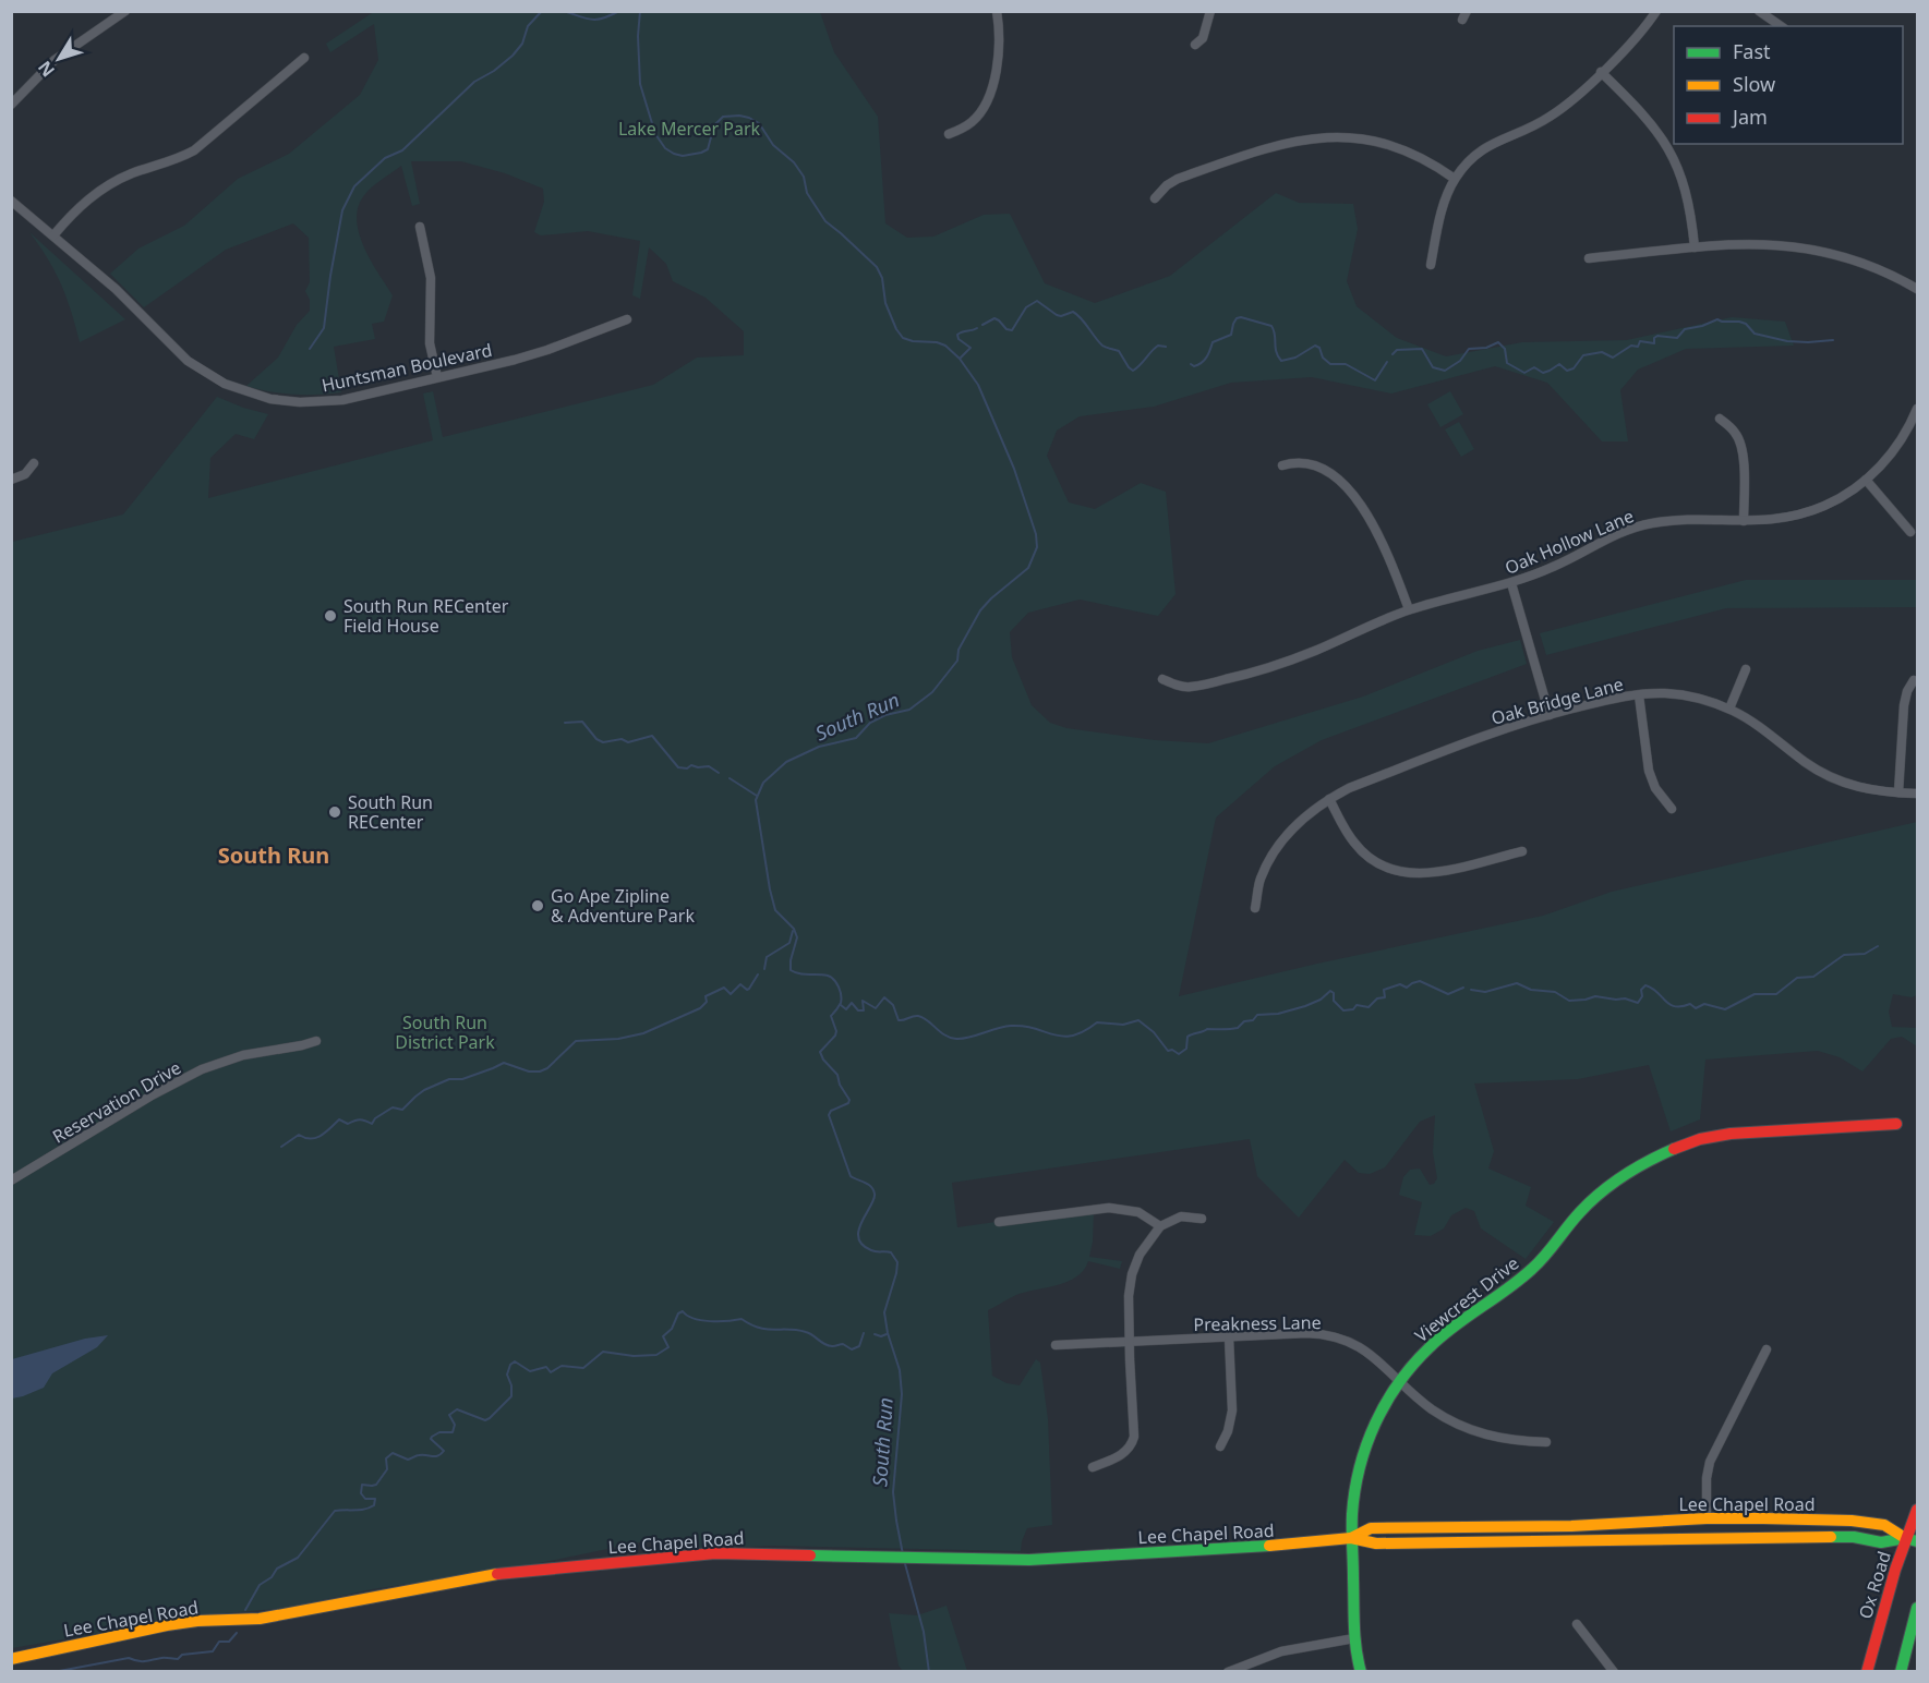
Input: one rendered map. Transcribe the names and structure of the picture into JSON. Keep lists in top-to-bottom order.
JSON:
{
  "streets": {
    "main road": ["Viewcrest Drive", "Lee Chapel Road", "Ox Road"],
    "street": [
      "Huntsman Boulevard",
      "Oak Hollow Lane",
      "Oak Bridge Lane",
      "Reservation Drive",
      "Preakness Lane"
    ]
  },
  "crossings": [
    ["Viewcrest Drive", "Preakness Lane"],
    ["Viewcrest Drive", "Lee Chapel Road"],
    ["Lee Chapel Road", "Ox Road"]
  ],
  "districts": ["South Run"],
  "water": ["South Run"],
  "parks": ["Lake Mercer Park", "South Run District Park"],
  "places": ["South Run RECenter Field House", "South Run RECenter", "Go Ape Zipline & Adventure Park"],
  "legend": ["Fast", "Slow", "Jam"],
  "north": "bottom left"
}
